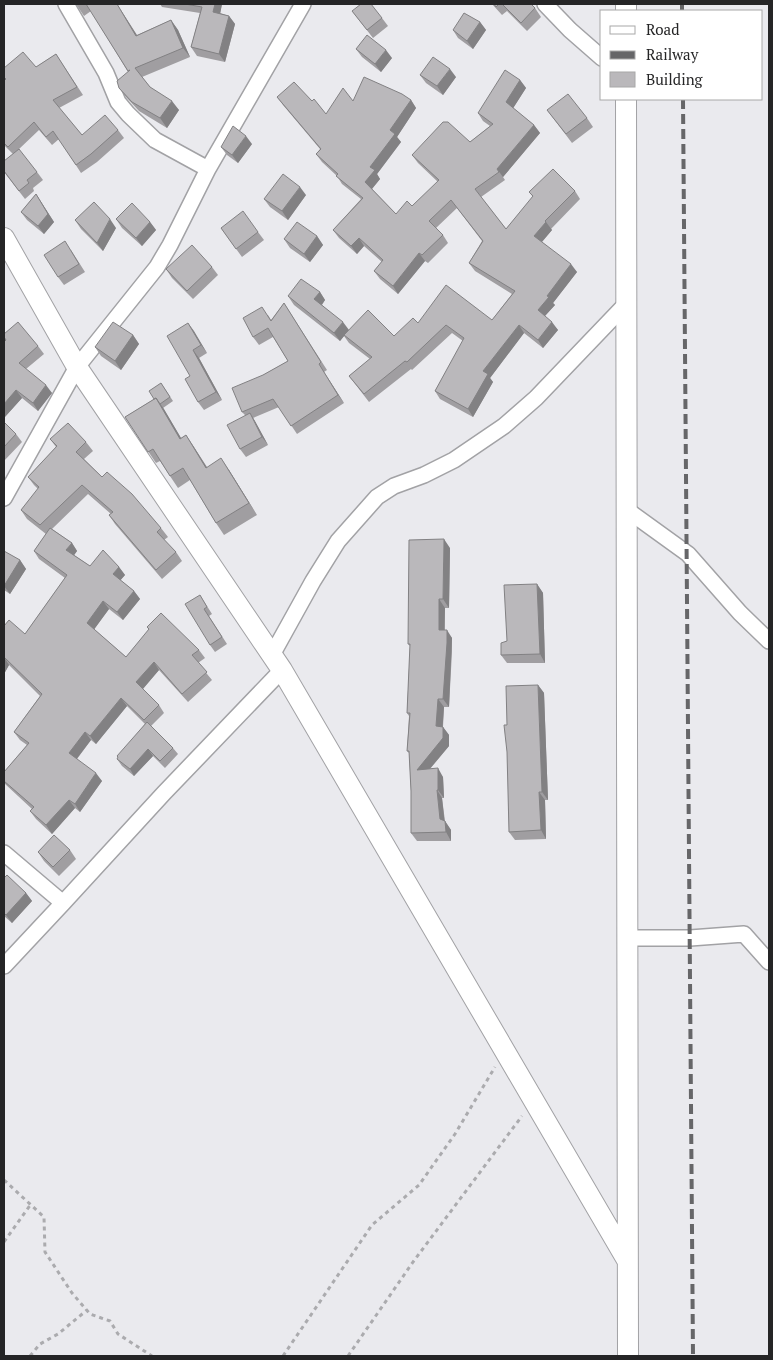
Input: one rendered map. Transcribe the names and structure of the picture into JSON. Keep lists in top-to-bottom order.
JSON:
{
  "legend": ["Road", "Railway", "Building"]
}
